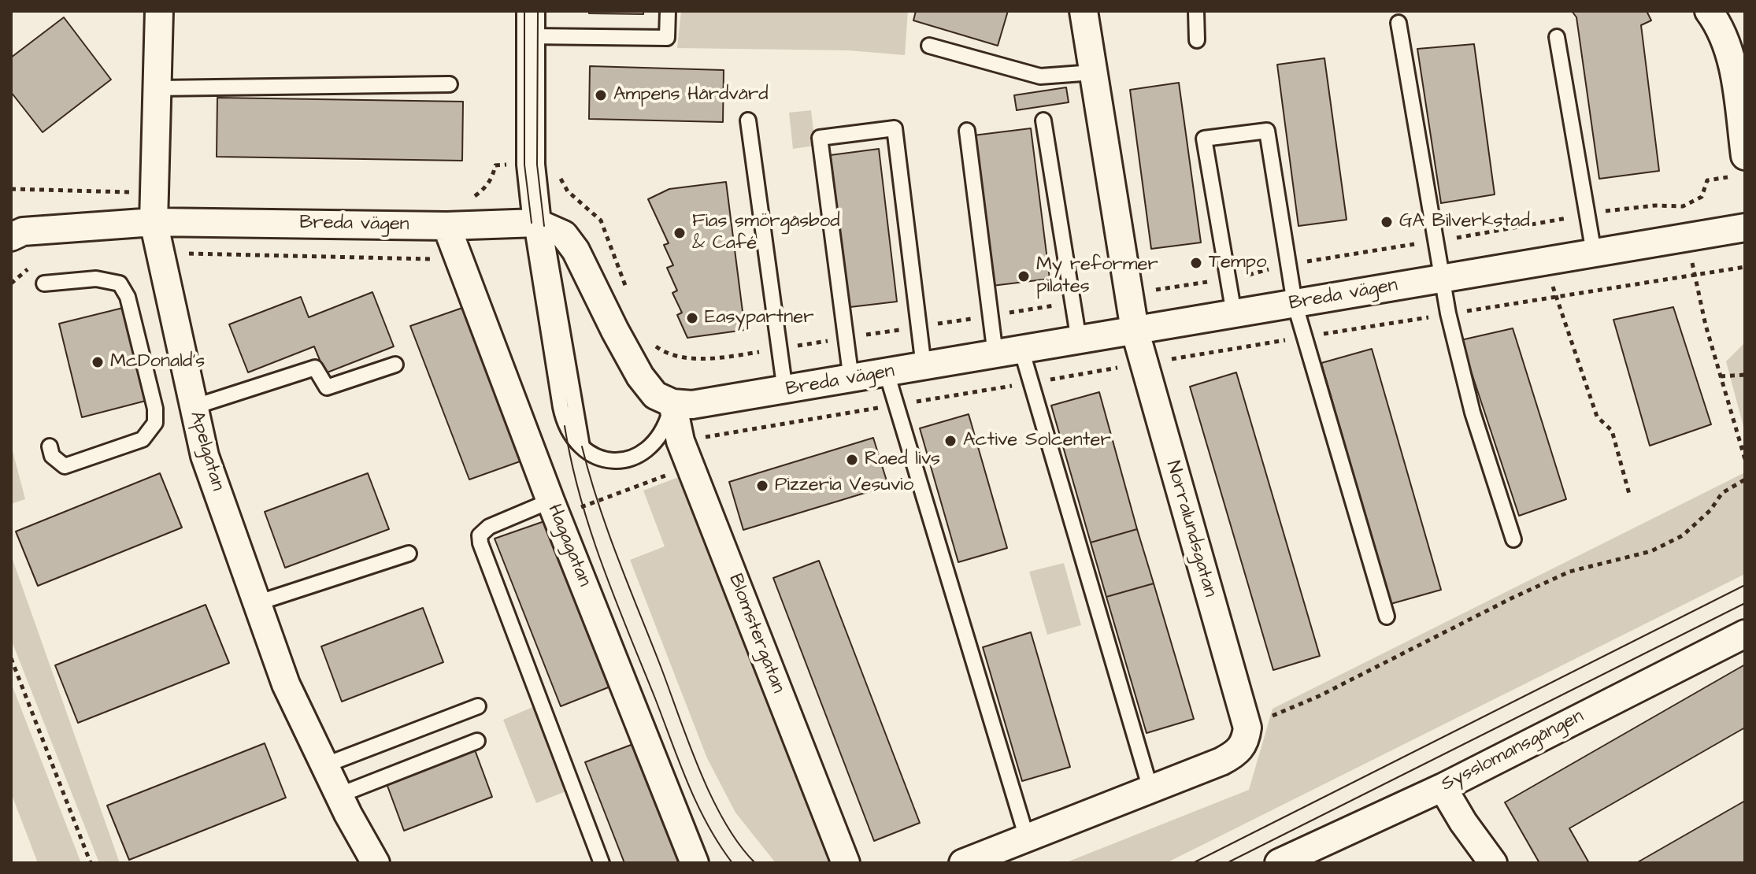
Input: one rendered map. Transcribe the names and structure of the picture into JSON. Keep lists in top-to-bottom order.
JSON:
{
  "streets": {
    "street": [
      "Breda vägen",
      "Apelgatan",
      "Norralundsgatan",
      "Hagagatan",
      "Blomstergatan",
      "Sysslomansgången"
    ]
  },
  "crossings": [
    ["Breda vägen", "Apelgatan"],
    ["Breda vägen", "Norralundsgatan"],
    ["Breda vägen", "Hagagatan"],
    ["Breda vägen", "Blomstergatan"]
  ],
  "places": [
    "Ampens Hårdvård",
    "GA Bilverkstad",
    "Fias smörgåsbod & Café",
    "Tempo",
    "My reformer pilates",
    "Easypartner",
    "McDonald's",
    "Active Solcenter",
    "Raed livs",
    "Pizzeria Vesuvio"
  ]
}
